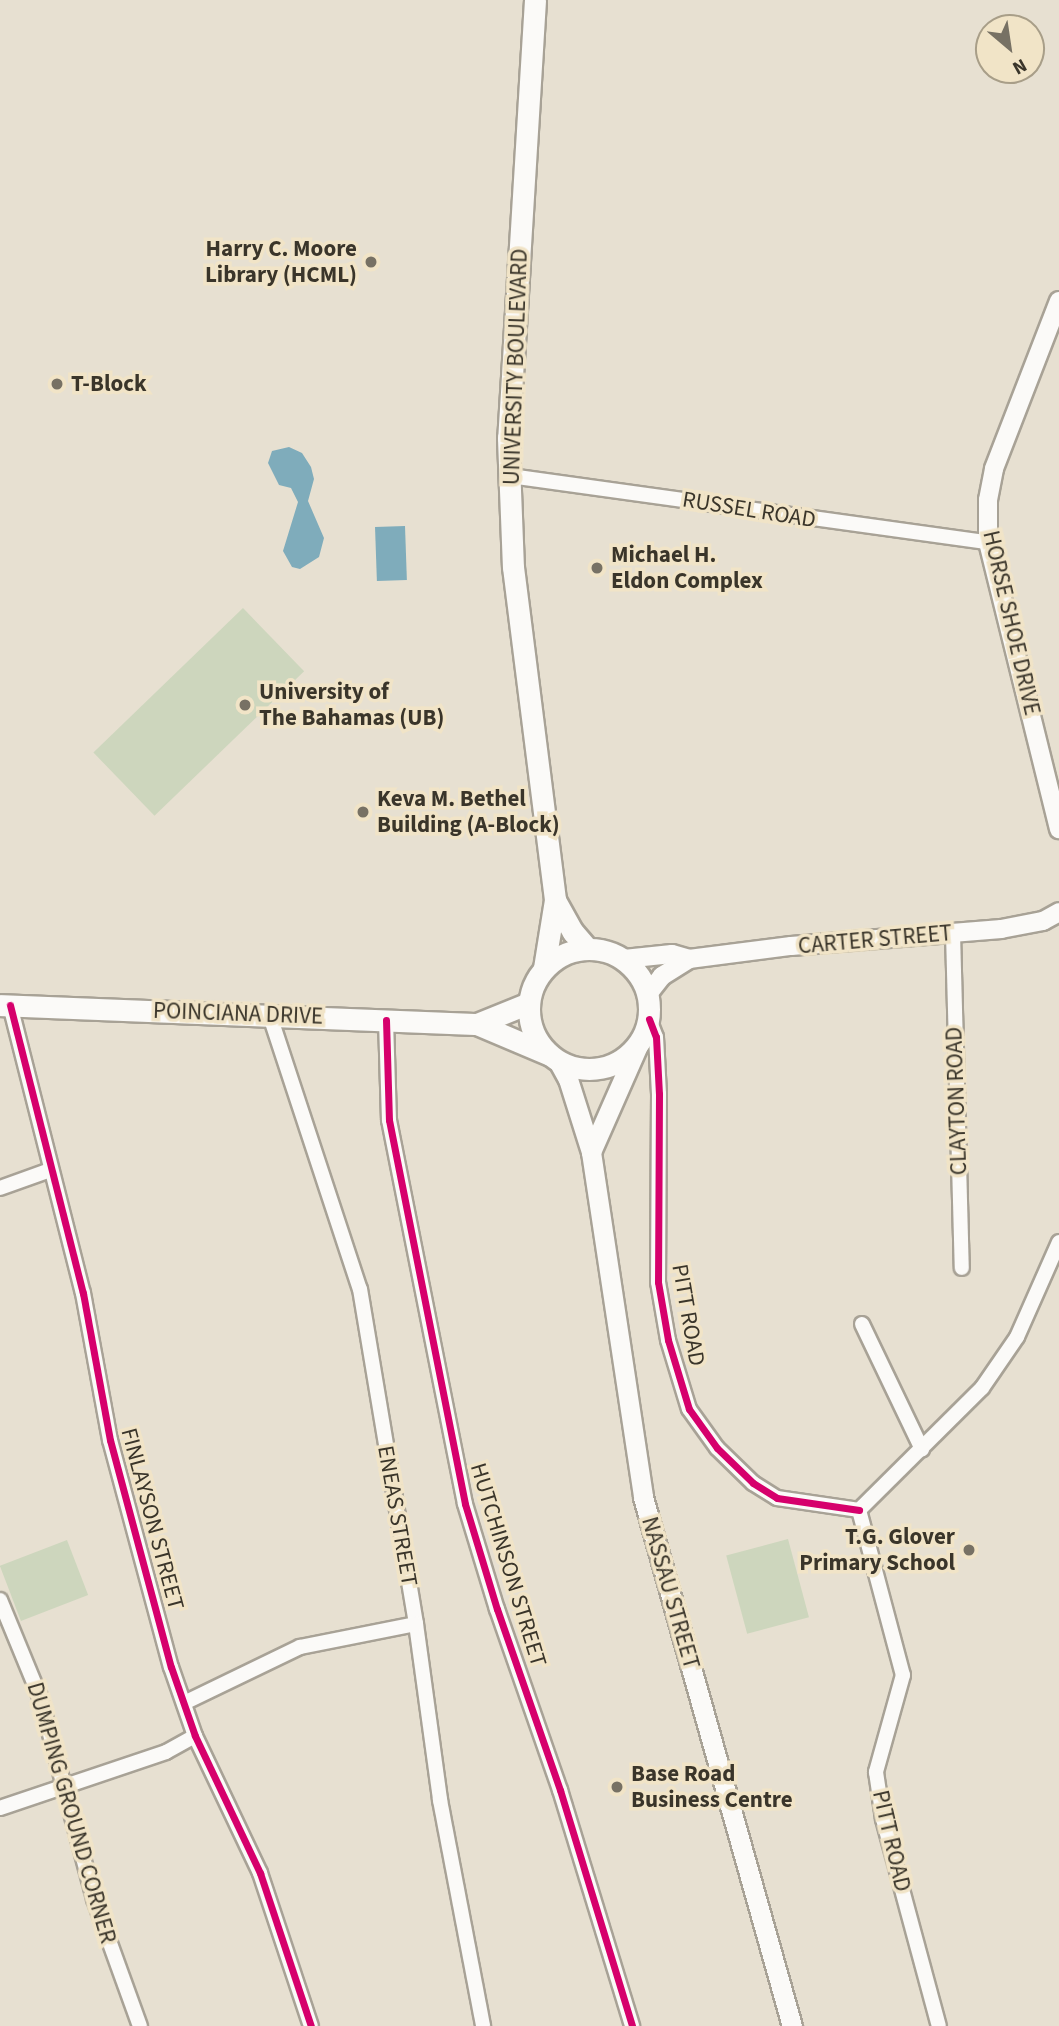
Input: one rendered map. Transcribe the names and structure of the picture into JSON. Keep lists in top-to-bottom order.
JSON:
{
  "streets": {
    "main road": ["UNIVERSITY BOULEVARD", "POINCIANA DRIVE", "NASSAU STREET"],
    "street": [
      "RUSSEL ROAD",
      "HORSE SHOE DRIVE",
      "CARTER STREET",
      "CLAYTON ROAD",
      "PITT ROAD",
      "ENEAS STREET",
      "FINLAYSON STREET",
      "HUTCHINSON STREET",
      "DUMPING GROUND CORNER"
    ]
  },
  "crossings": [
    ["UNIVERSITY BOULEVARD", "RUSSEL ROAD"],
    ["UNIVERSITY BOULEVARD", "CARTER STREET"],
    ["UNIVERSITY BOULEVARD", "PITT ROAD"],
    ["UNIVERSITY BOULEVARD", "NASSAU STREET"],
    ["RUSSEL ROAD", "HORSE SHOE DRIVE"],
    ["CARTER STREET", "CLAYTON ROAD"],
    ["CARTER STREET", "PITT ROAD"],
    ["CARTER STREET", "NASSAU STREET"],
    ["POINCIANA DRIVE", "ENEAS STREET"],
    ["POINCIANA DRIVE", "FINLAYSON STREET"],
    ["POINCIANA DRIVE", "HUTCHINSON STREET"],
    ["PITT ROAD", "NASSAU STREET"]
  ],
  "places": [
    "Harry C. Moore Library (HCML)",
    "T-Block",
    "Michael H. Eldon Complex",
    "University of The Bahamas (UB)",
    "Keva M. Bethel Building (A-Block)",
    "T.G. Glover Primary School",
    "Base Road Business Centre"
  ],
  "north": "bottom right"
}
